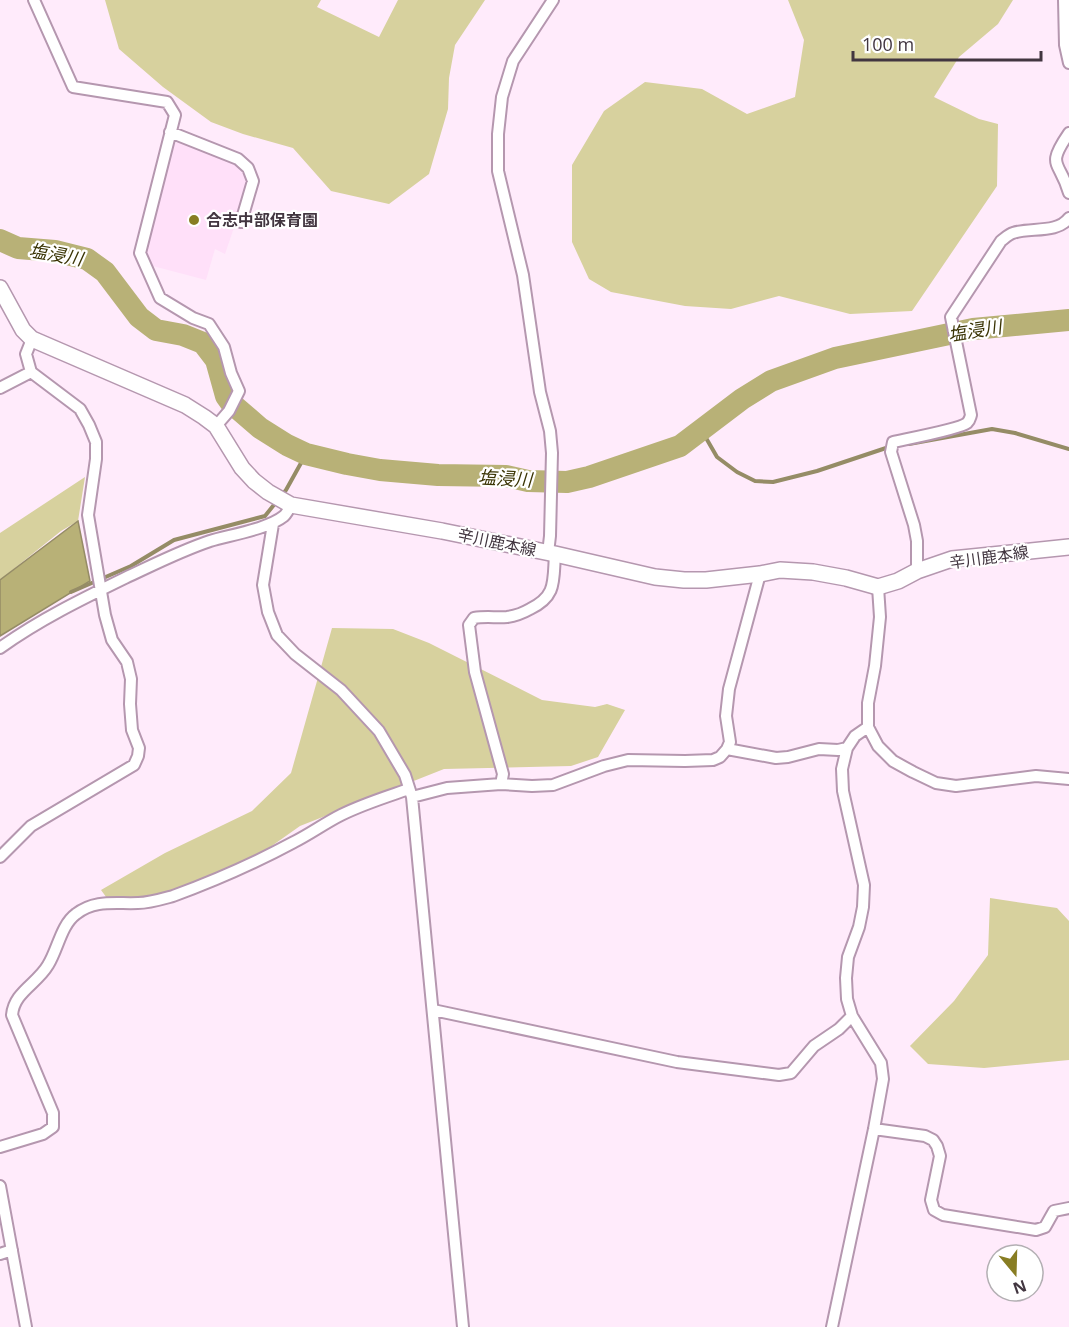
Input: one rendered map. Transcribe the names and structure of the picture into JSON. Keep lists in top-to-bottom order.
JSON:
{
  "streets": {
    "main road": ["辛川鹿本線"]
  },
  "water": ["塩浸川"],
  "places": ["合志中部保育園"],
  "scale_bar": "100 m",
  "north": "bottom"
}
